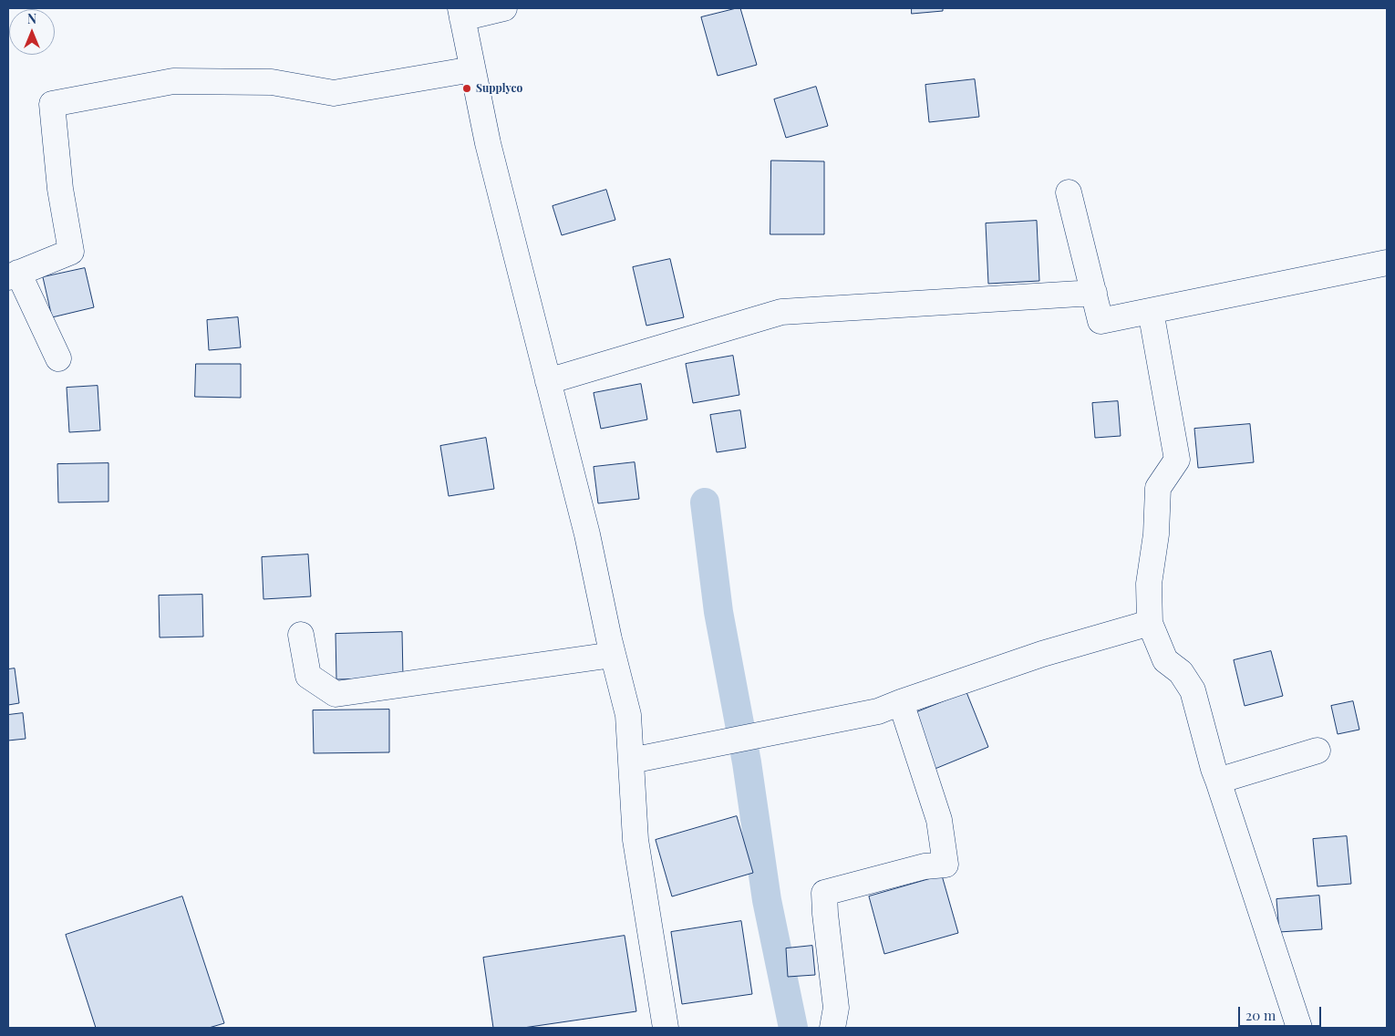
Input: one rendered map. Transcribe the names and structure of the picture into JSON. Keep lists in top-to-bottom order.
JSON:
{
  "places": ["Supplyco"],
  "scale_bar": "20 m",
  "north": "top"
}
